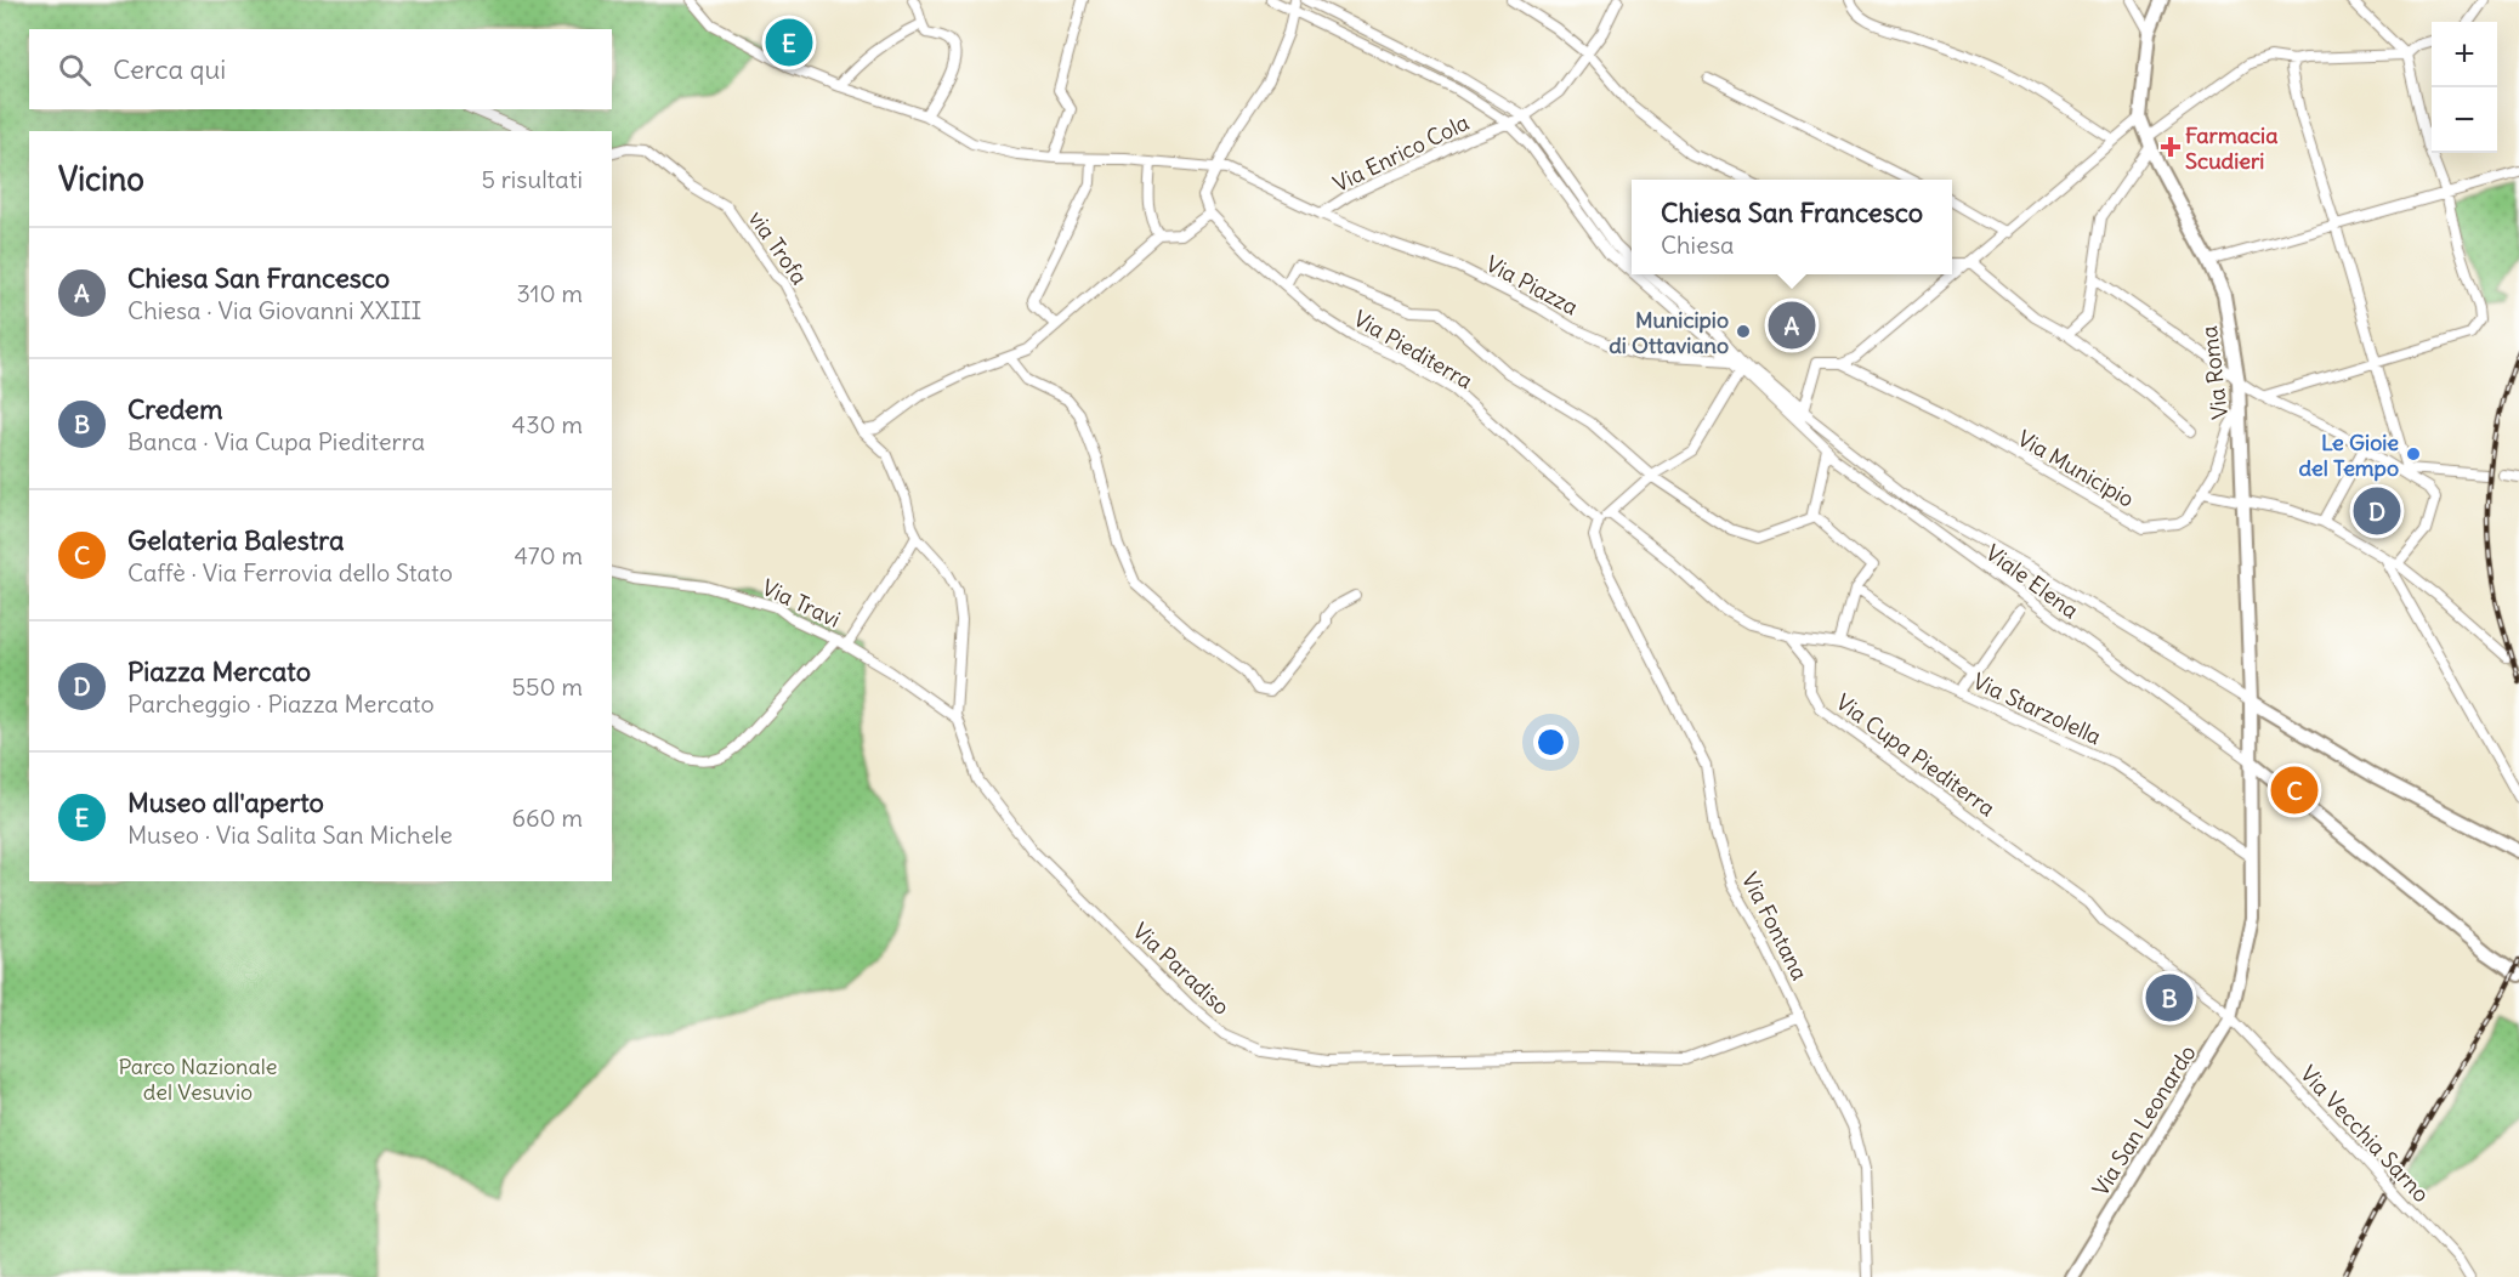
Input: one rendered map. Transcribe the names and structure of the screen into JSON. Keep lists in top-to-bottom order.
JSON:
{
  "streets": {
    "main road": ["Via Roma", "Via San Leonardo"],
    "street": [
      "Via Enrico Cola",
      "via Trofa",
      "Via Piazza",
      "Via Piediterra",
      "Via Municipio",
      "Viale Elena",
      "Via Travi",
      "Via Starzolella",
      "Via Cupa Piediterra",
      "Via Fontana",
      "Via Paradiso",
      "Via Vecchia Sarno"
    ]
  },
  "crossings": [
    ["Via Enrico Cola", "Via Piazza"],
    ["via Trofa", "Via Paradiso"],
    ["Via Piediterra", "Via Fontana"],
    ["Via Roma", "Via Municipio"],
    ["Via Roma", "Viale Elena"],
    ["Via Roma", "Via San Leonardo"],
    ["Viale Elena", "Via San Leonardo"],
    ["Via Travi", "Via Paradiso"],
    ["Via Starzolella", "Via Cupa Piediterra"],
    ["Via Starzolella", "Via San Leonardo"],
    ["Via Cupa Piediterra", "Via San Leonardo"],
    ["Via Cupa Piediterra", "Via Vecchia Sarno"],
    ["Via Fontana", "Via Paradiso"],
    ["Via San Leonardo", "Via Vecchia Sarno"]
  ],
  "parks": ["Parco Nazionale del Vesuvio"],
  "places": {
    "health": ["Farmacia Scudieri"],
    "other": ["Municipio di Ottaviano", "Le Gioie del Tempo"]
  },
  "page": {
    "pins": [
      "E",
      "A",
      "D",
      "C",
      "B"
    ],
    "map_buttons": ["+", "−"],
    "search": "Cerca qui",
    "heading": ["Vicino", "5 risultati"],
    "popup": ["Chiesa San Francesco", "Chiesa"],
    "list": [
      {
        "mark": "A",
        "name": "Chiesa San Francesco",
        "note": "Chiesa · Via Giovanni XXIII",
        "value": "310 m"
      },
      {
        "mark": "B",
        "name": "Credem",
        "note": "Banca · Via Cupa Piediterra",
        "value": "430 m"
      },
      {
        "mark": "C",
        "name": "Gelateria Balestra",
        "note": "Caffè · Via Ferrovia dello Stato",
        "value": "470 m"
      },
      {
        "mark": "D",
        "name": "Piazza Mercato",
        "note": "Parcheggio · Piazza Mercato",
        "value": "550 m"
      },
      {
        "mark": "E",
        "name": "Museo all'aperto",
        "note": "Museo · Via Salita San Michele",
        "value": "660 m"
      }
    ]
  }
}
